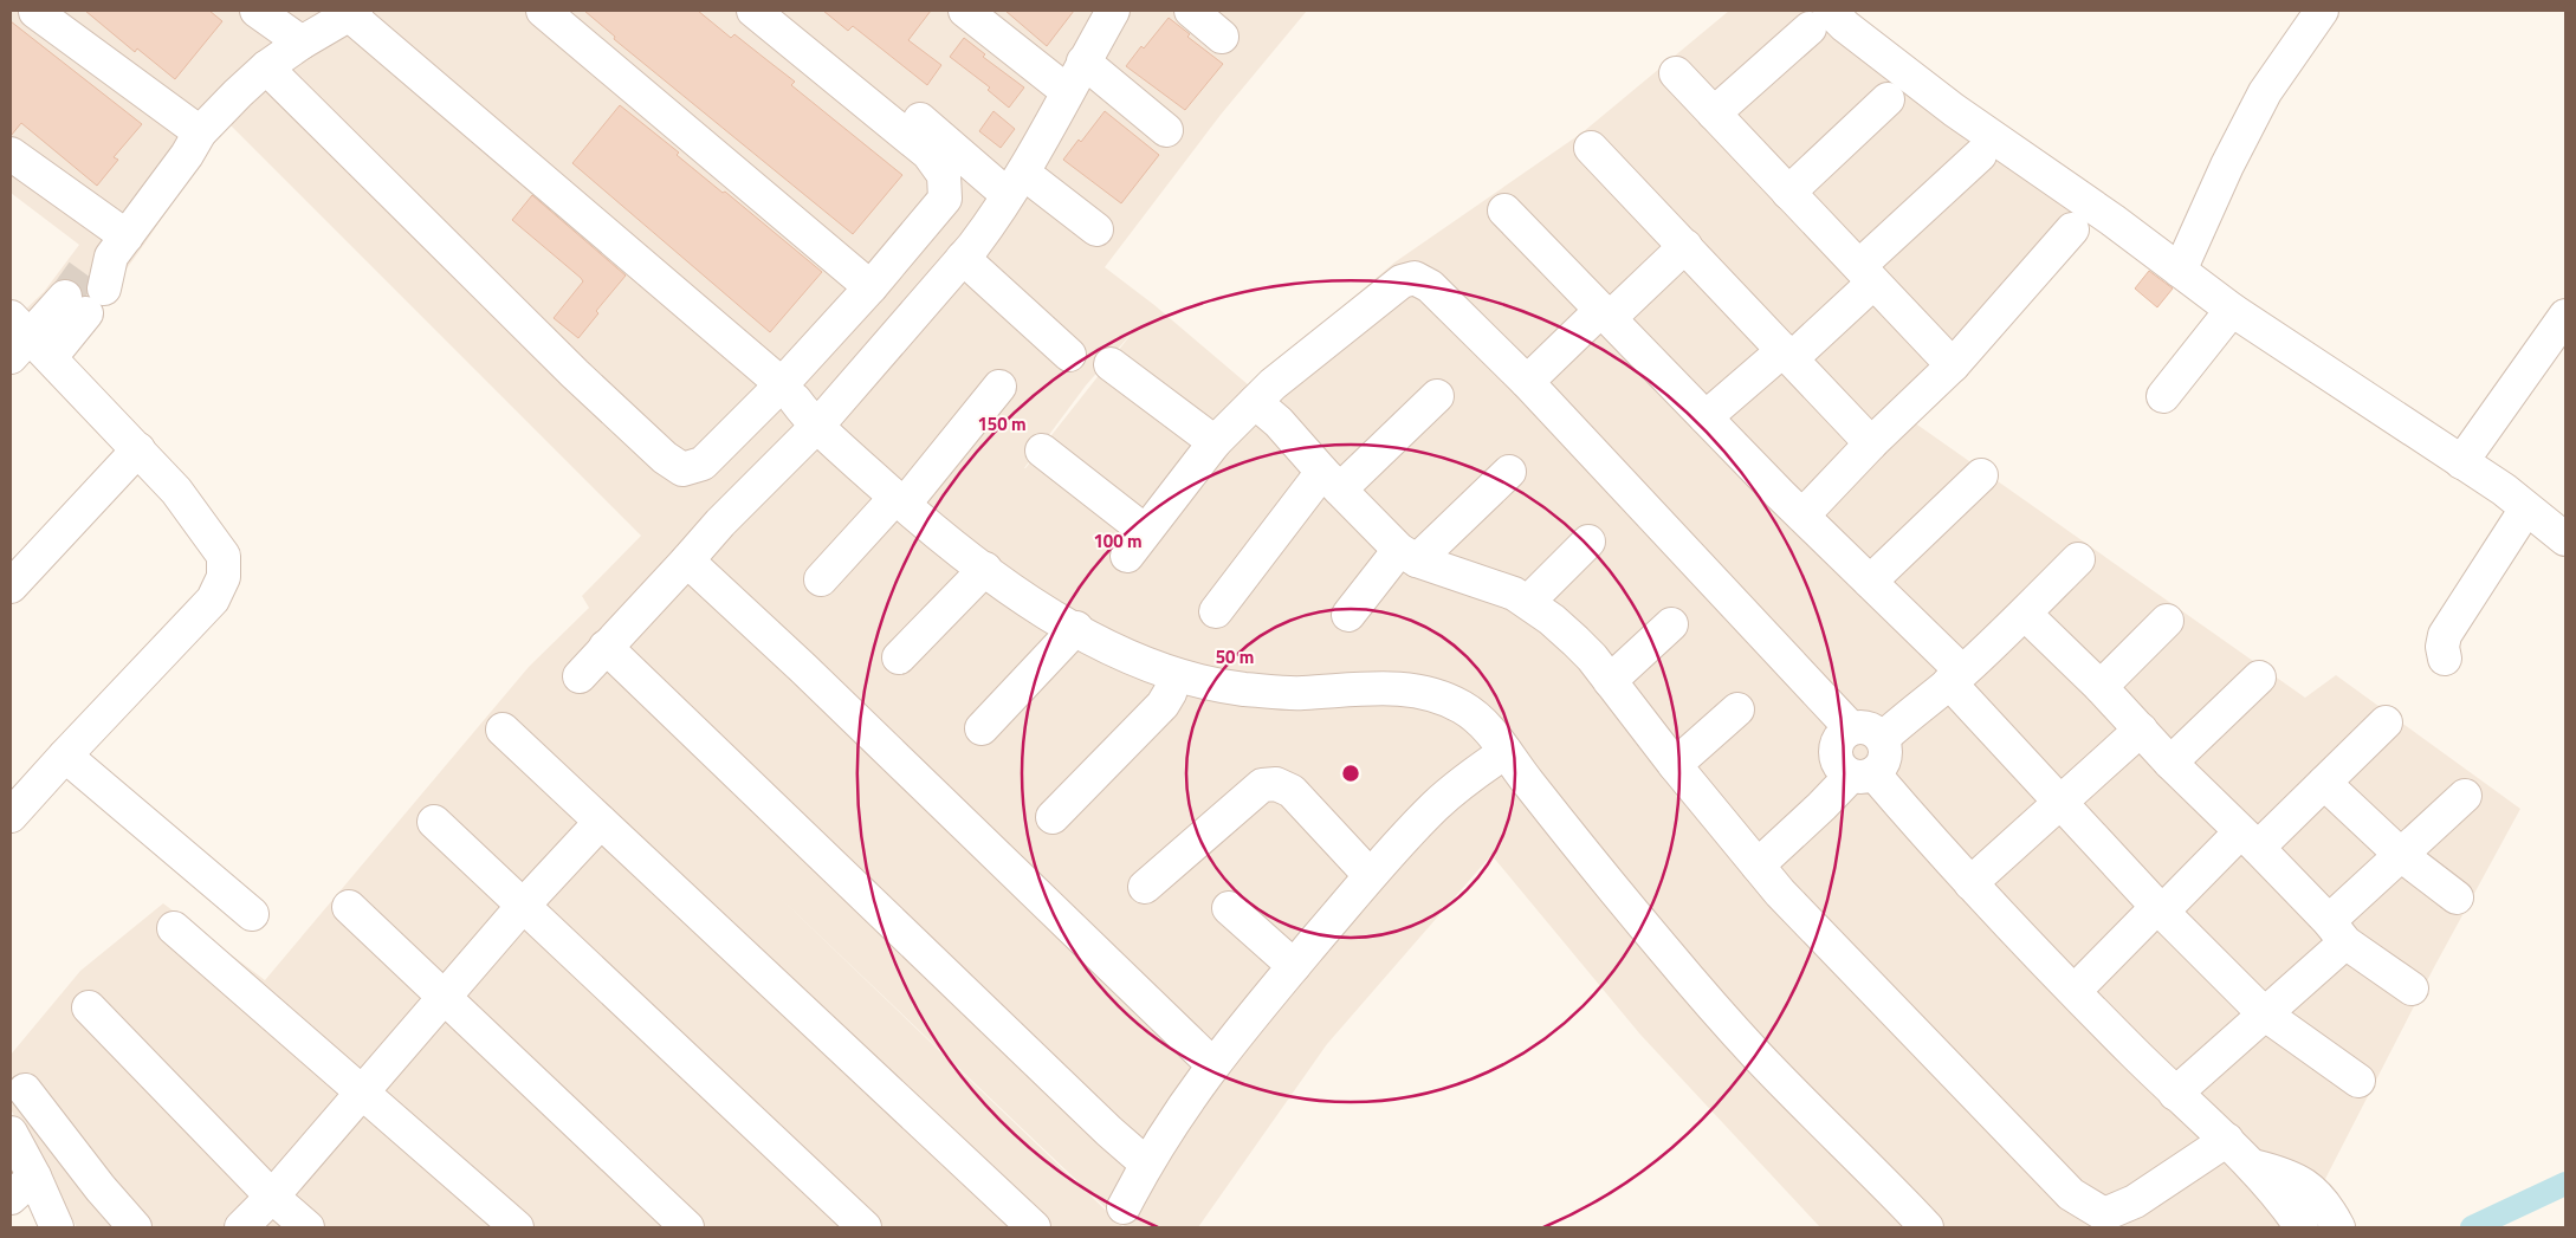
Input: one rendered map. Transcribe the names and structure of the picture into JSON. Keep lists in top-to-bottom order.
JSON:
{
  "rings": ["150 m", "100 m", "50 m"]
}
